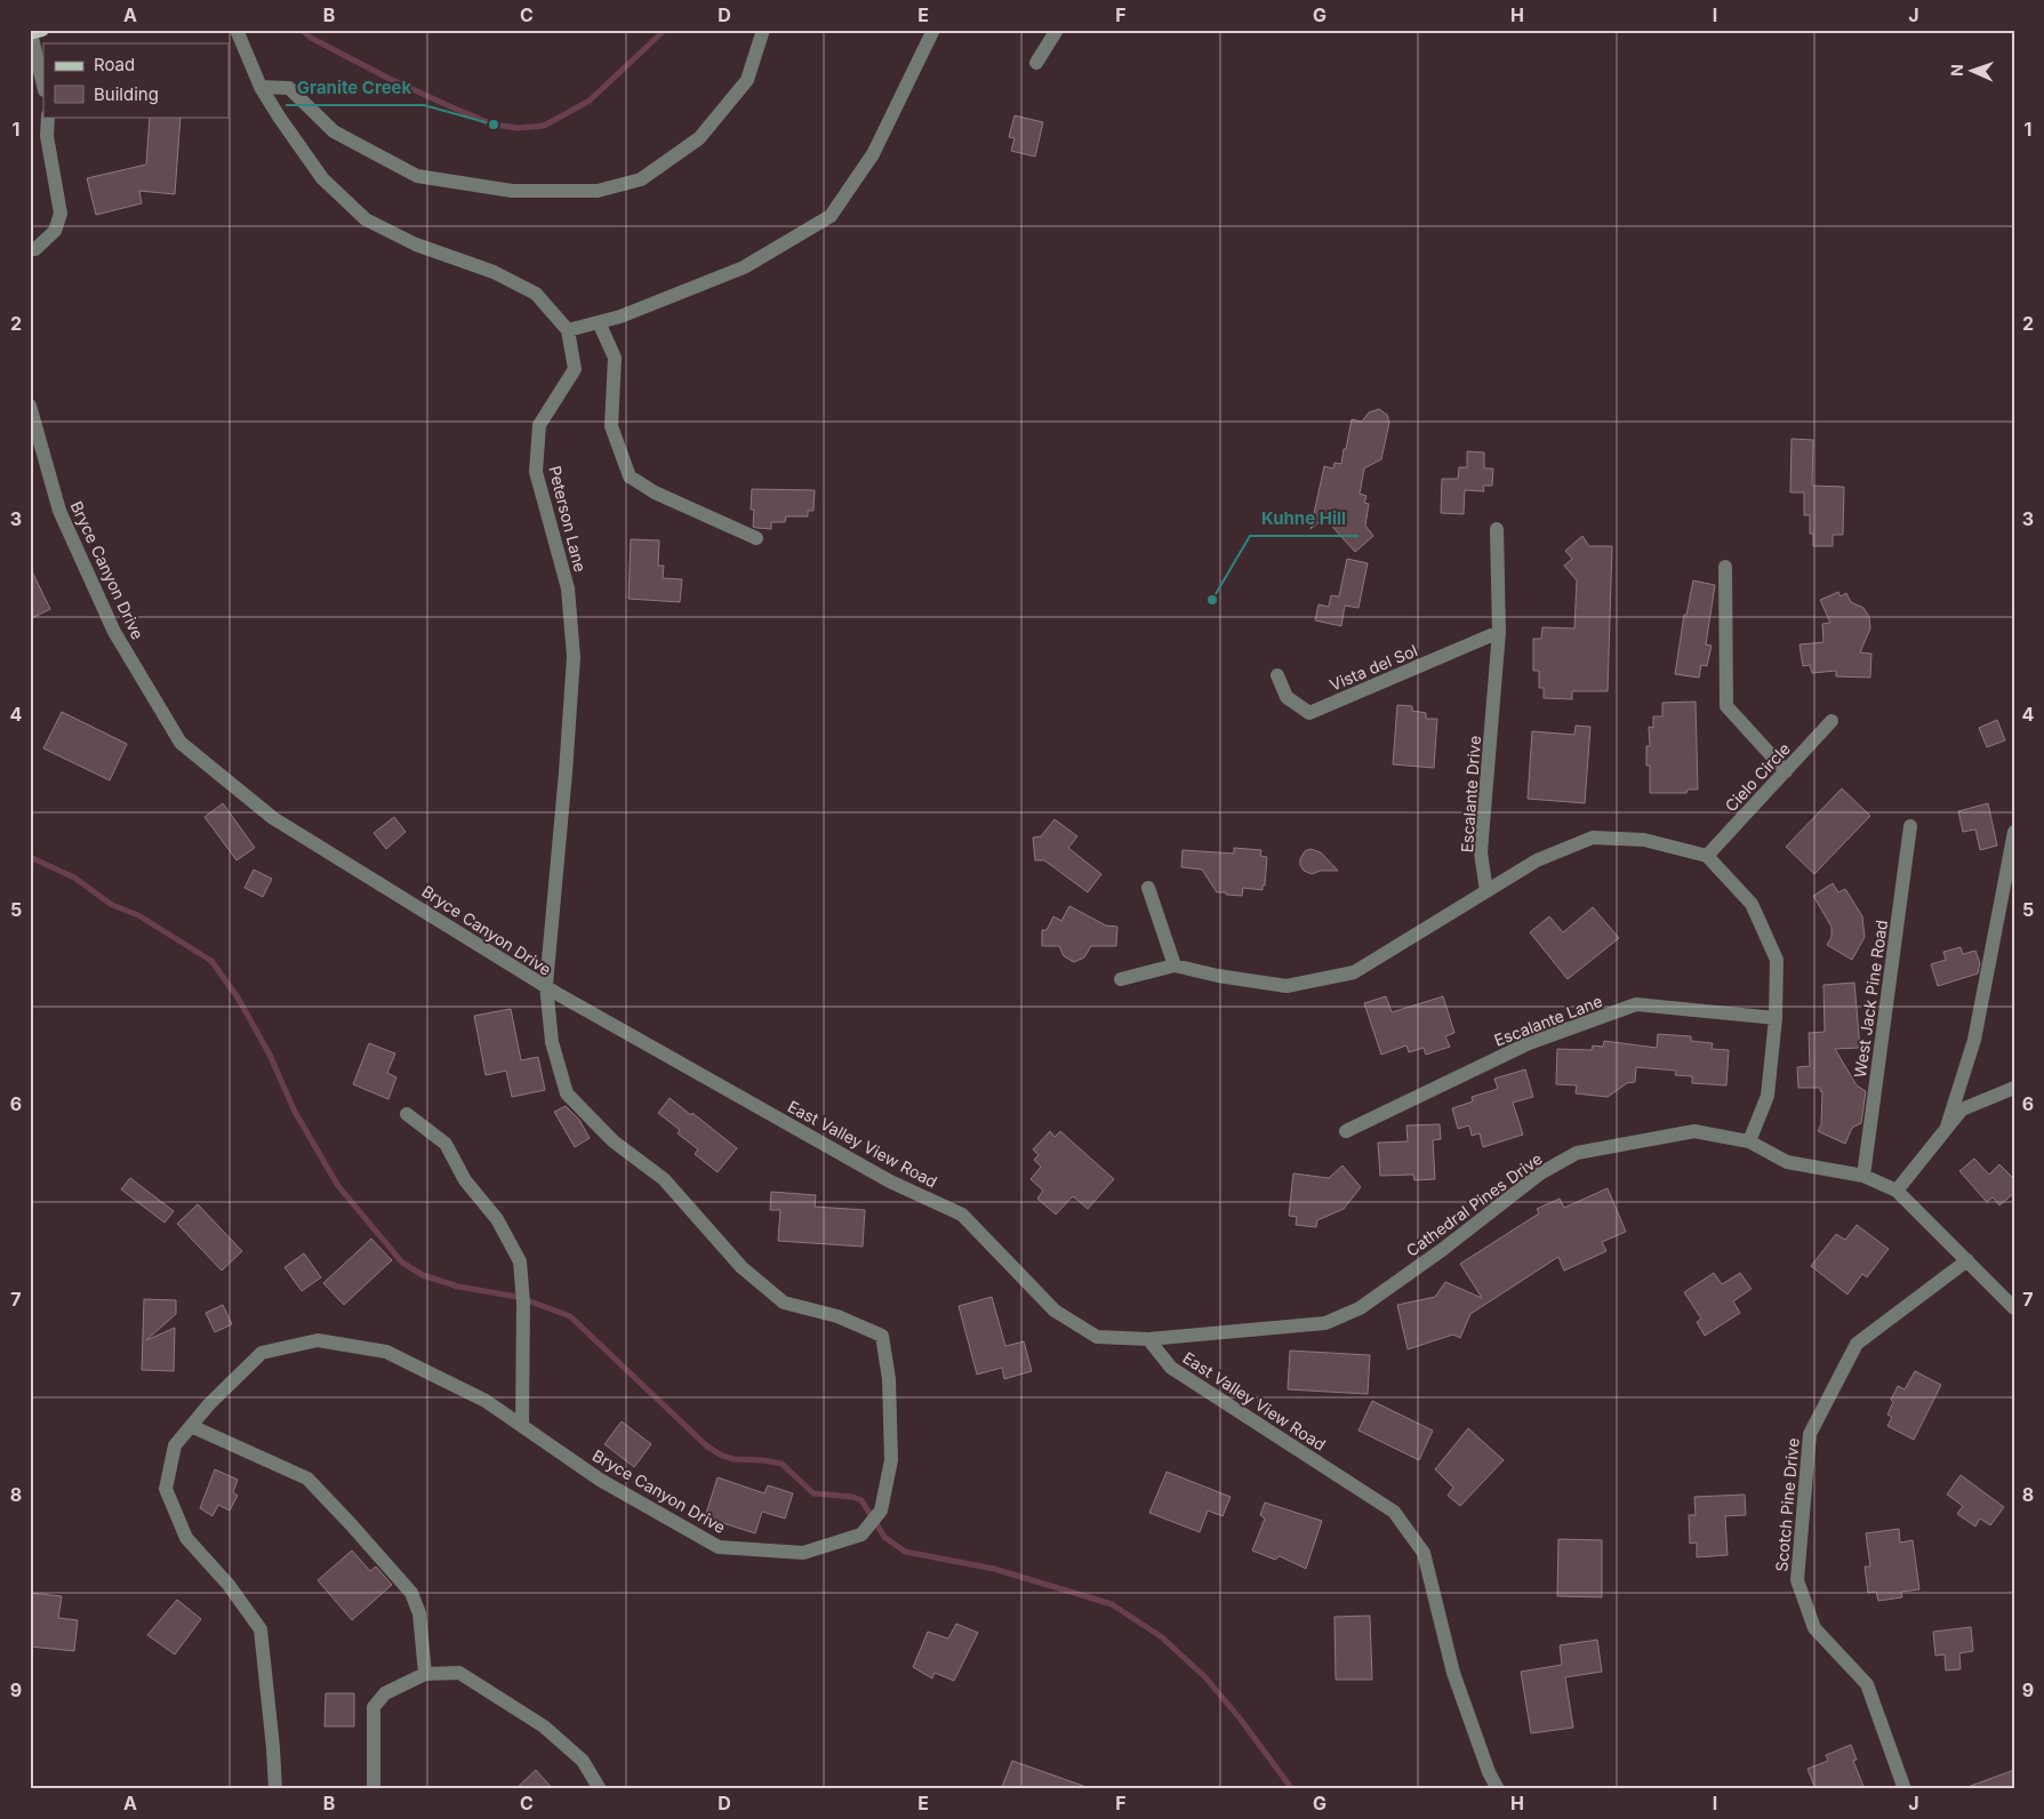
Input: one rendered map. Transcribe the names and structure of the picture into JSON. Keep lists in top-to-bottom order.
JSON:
{
  "streets": {
    "street": [
      "Peterson Lane",
      "Bryce Canyon Drive",
      "Vista del Sol",
      "Cielo Circle",
      "Escalante Drive",
      "West Jack Pine Road",
      "Escalante Lane",
      "East Valley View Road",
      "Cathedral Pines Drive",
      "Scotch Pine Drive"
    ]
  },
  "crossings": [
    ["Peterson Lane", "Bryce Canyon Drive"],
    ["Peterson Lane", "East Valley View Road"],
    ["Bryce Canyon Drive", "East Valley View Road"],
    ["Vista del Sol", "Escalante Drive"],
    ["West Jack Pine Road", "Cathedral Pines Drive"],
    ["East Valley View Road", "Cathedral Pines Drive"]
  ],
  "places": ["Granite Creek", "Kuhne Hill"],
  "legend": ["Road", "Building"],
  "north": "left",
  "grid": {
    "columns": [
      "A",
      "B",
      "C",
      "D",
      "E",
      "F",
      "G",
      "H",
      "I",
      "J"
    ],
    "rows": [
      "1",
      "2",
      "3",
      "4",
      "5",
      "6",
      "7",
      "8",
      "9"
    ]
  }
}
